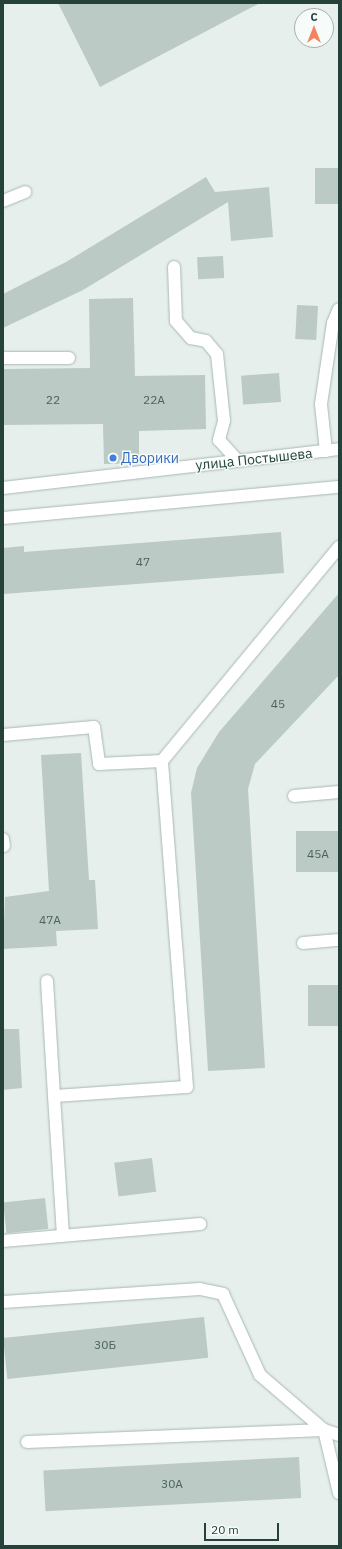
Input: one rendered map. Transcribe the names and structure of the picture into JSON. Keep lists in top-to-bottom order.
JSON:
{
  "streets": {
    "street": ["улица Постышева"]
  },
  "places": ["Дворики"],
  "house_numbers": [
    "22",
    "22А",
    "47",
    "45",
    "45А",
    "47А",
    "30Б",
    "30А"
  ],
  "scale_bar": "20 m",
  "north": "top"
}
